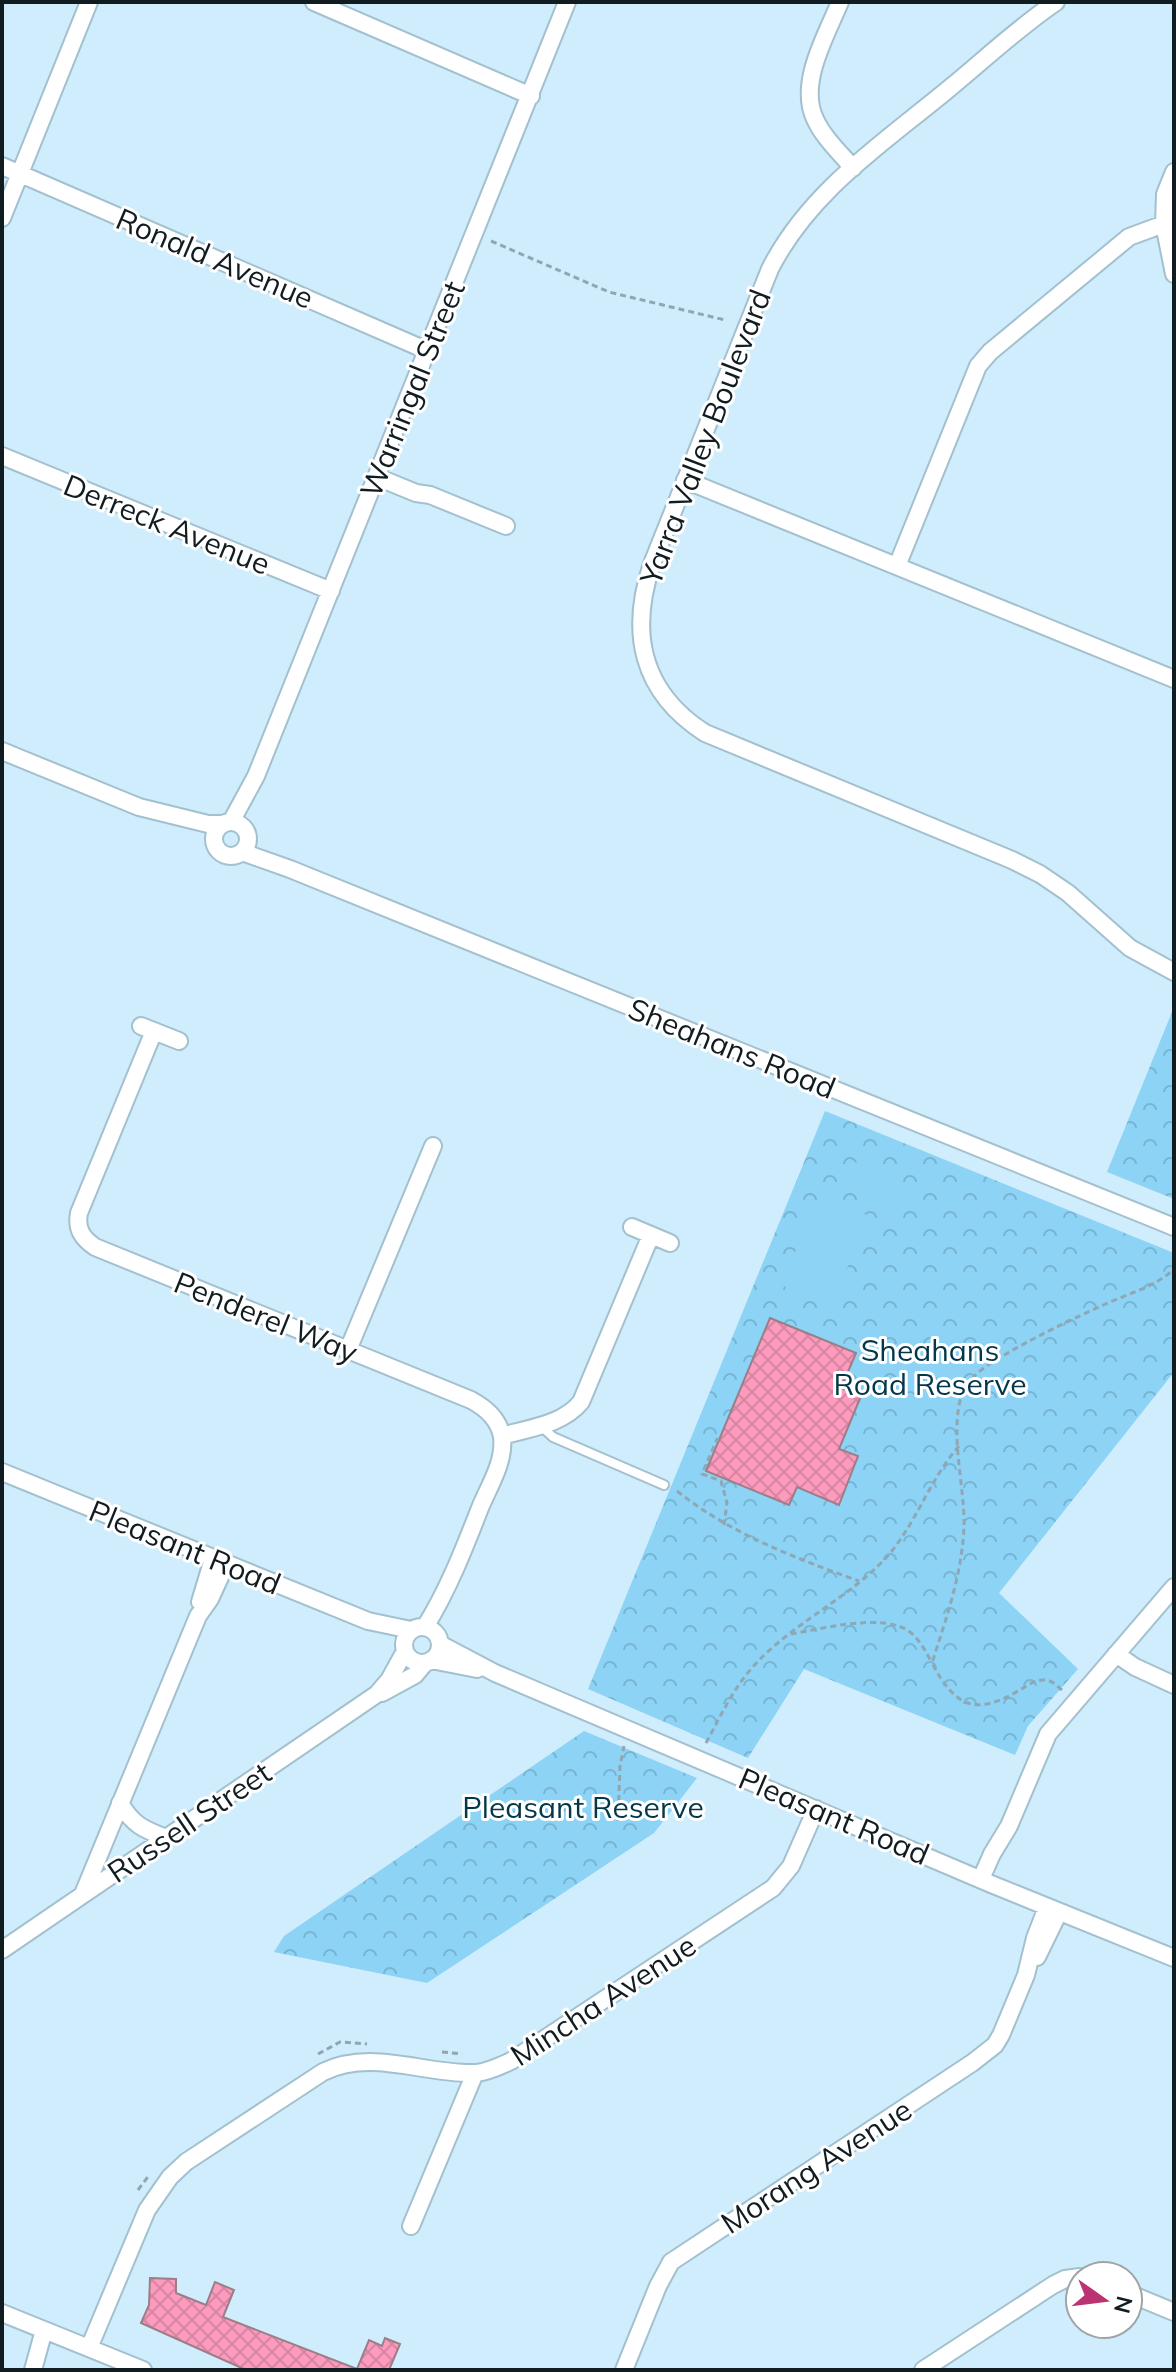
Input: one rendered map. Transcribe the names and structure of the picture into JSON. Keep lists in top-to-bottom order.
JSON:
{
  "streets": {
    "street": [
      "Ronald Avenue",
      "Warringal Street",
      "Yarra Valley Boulevard",
      "Derreck Avenue",
      "Sheahans Road",
      "Penderel Way",
      "Pleasant Road",
      "Russell Street",
      "Mincha Avenue",
      "Morang Avenue"
    ]
  },
  "crossings": [
    ["Ronald Avenue", "Warringal Street"],
    ["Warringal Street", "Derreck Avenue"],
    ["Warringal Street", "Sheahans Road"],
    ["Pleasant Road", "Russell Street"],
    ["Pleasant Road", "Mincha Avenue"],
    ["Pleasant Road", "Morang Avenue"]
  ],
  "parks": ["Sheahans Road Reserve", "Pleasant Reserve"],
  "north": "right"
}
